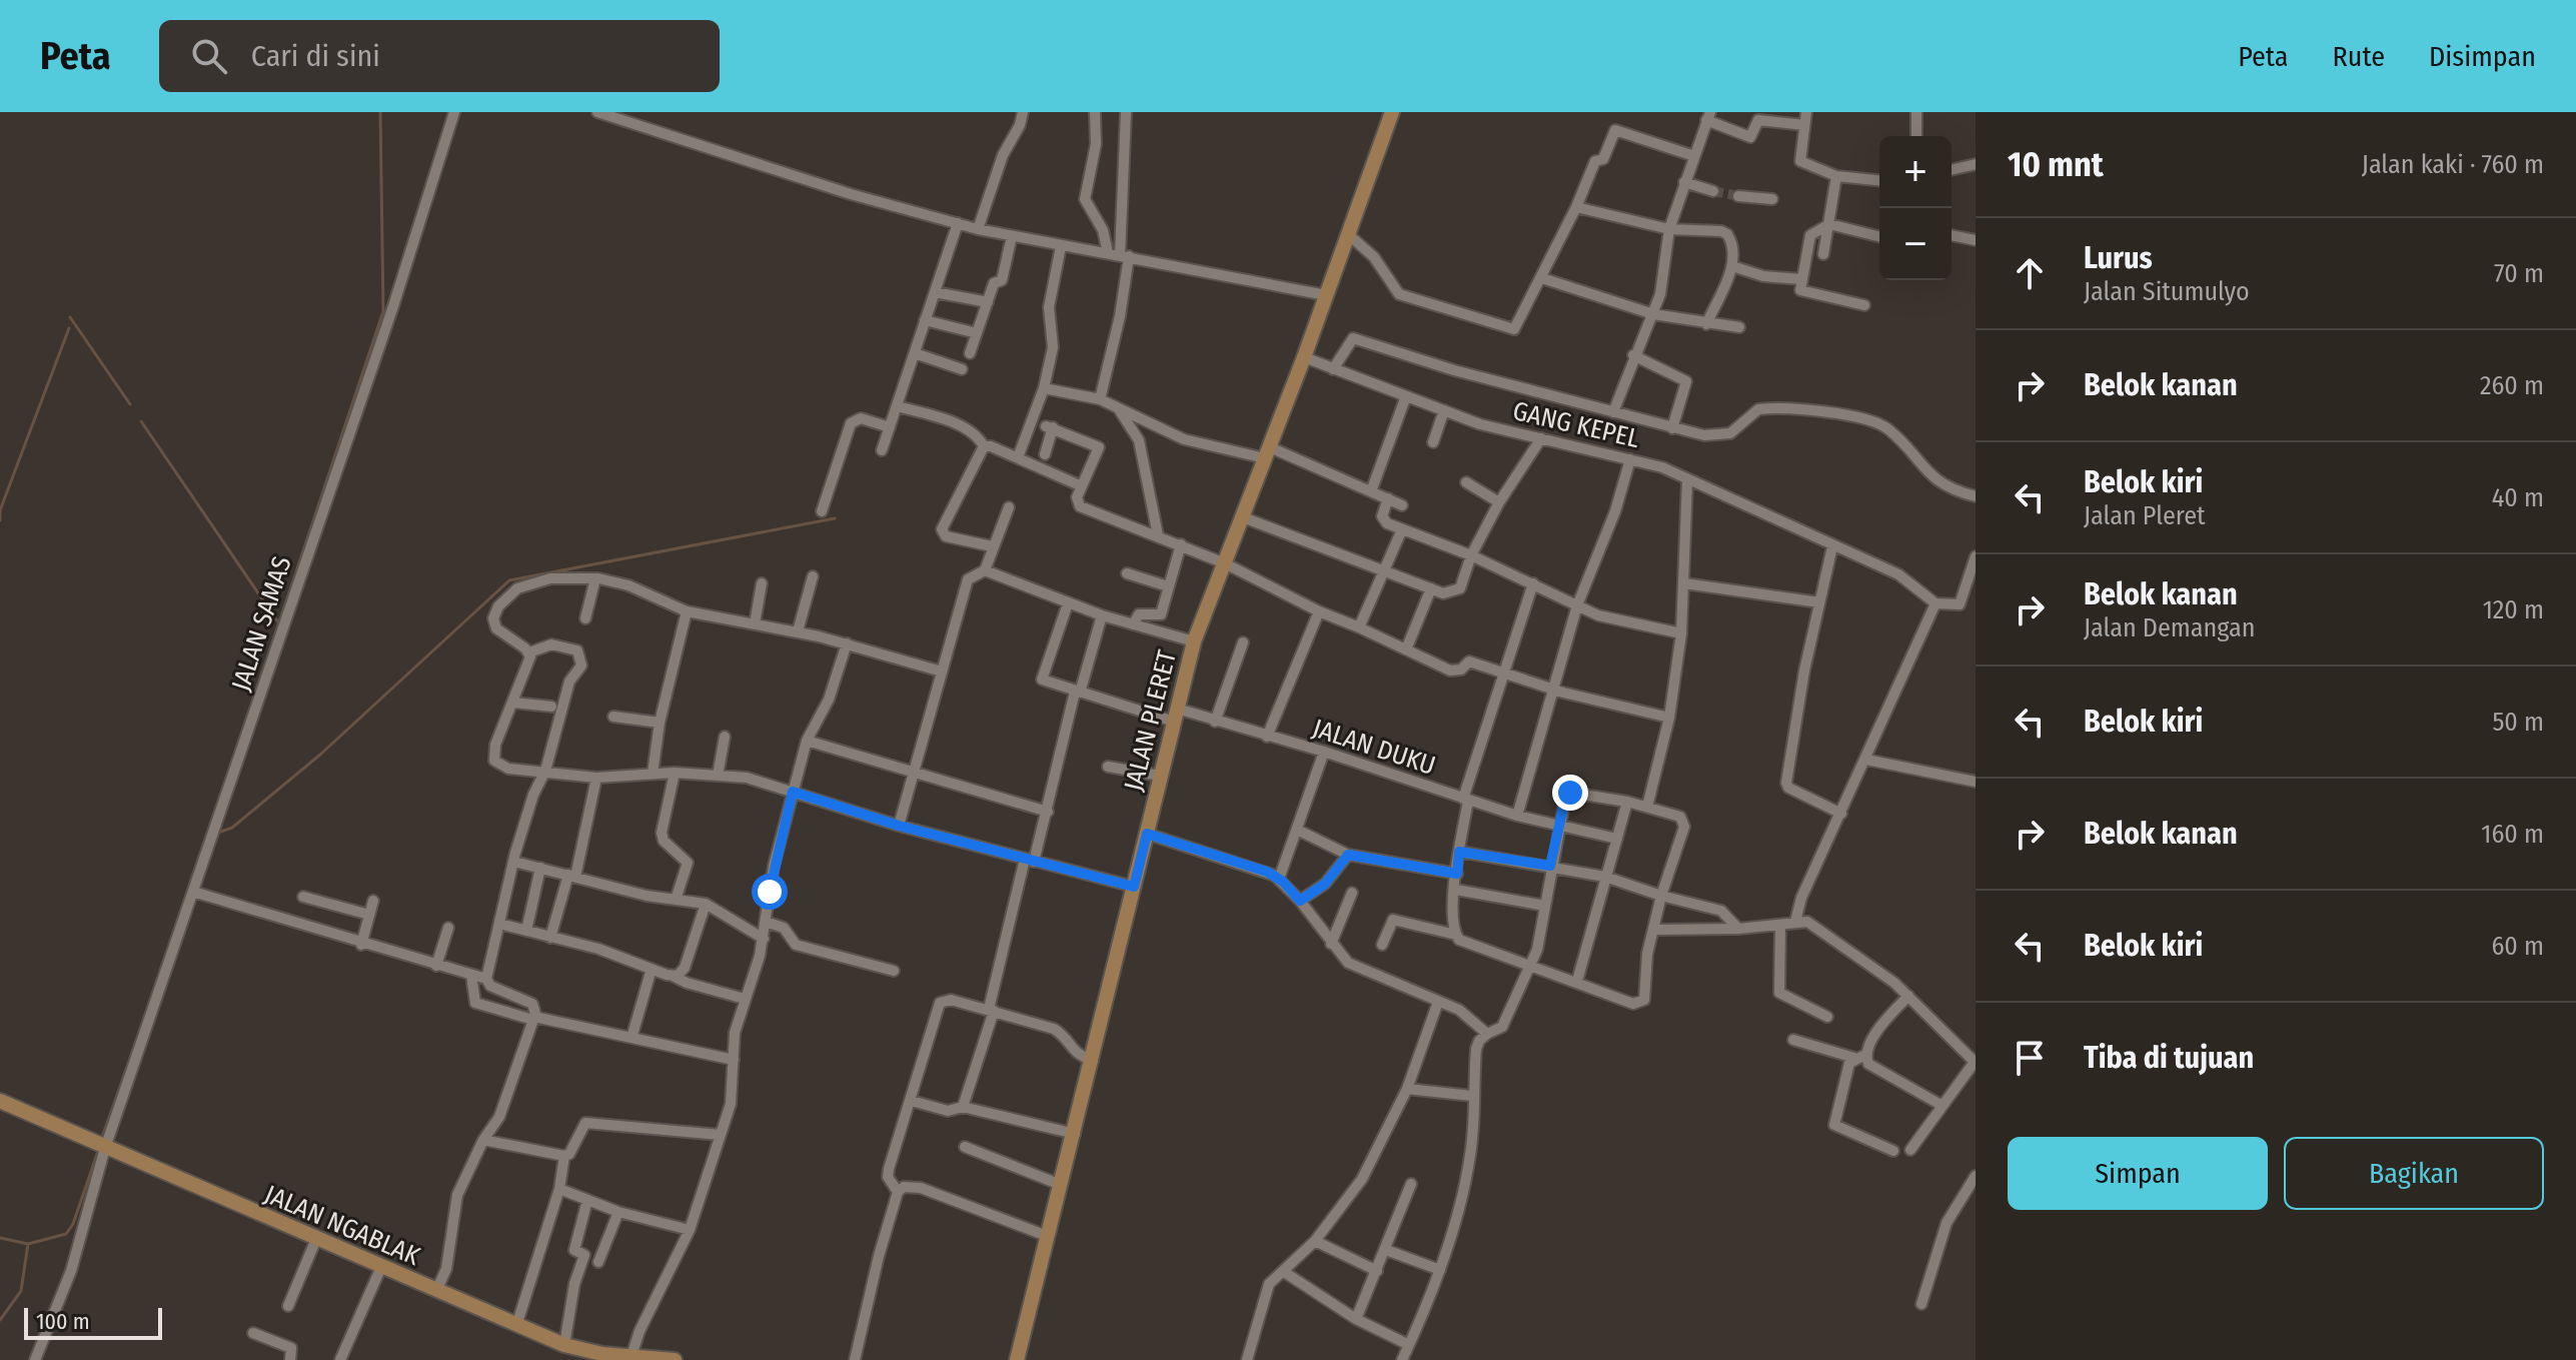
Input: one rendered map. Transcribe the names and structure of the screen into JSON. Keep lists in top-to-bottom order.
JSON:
{
  "streets": {
    "main road": ["JALAN PLERET", "JALAN NGABLAK"],
    "street": ["GANG KEPEL", "JALAN SAMAS", "JALAN DUKU"]
  },
  "crossings": [
    ["GANG KEPEL", "JALAN PLERET"],
    ["JALAN SAMAS", "JALAN NGABLAK"],
    ["JALAN PLERET", "JALAN DUKU"]
  ],
  "scale_bar": "100 m",
  "page": {
    "header": "Peta",
    "search": "Cari di sini",
    "nav": ["Peta", "Rute", "Disimpan"],
    "heading": ["10 mnt", "Jalan kaki · 760 m"],
    "map_buttons": ["+", "−"],
    "list": [
      ["Lurus", "Jalan Situmulyo", "70 m"],
      ["Belok kanan", "260 m"],
      ["Belok kiri", "Jalan Pleret", "40 m"],
      ["Belok kanan", "Jalan Demangan", "120 m"],
      ["Belok kiri", "50 m"],
      ["Belok kanan", "160 m"],
      ["Belok kiri", "60 m"],
      "Tiba di tujuan"
    ],
    "buttons": ["Simpan", "Bagikan"],
    "scale": "100 m"
  }
}
